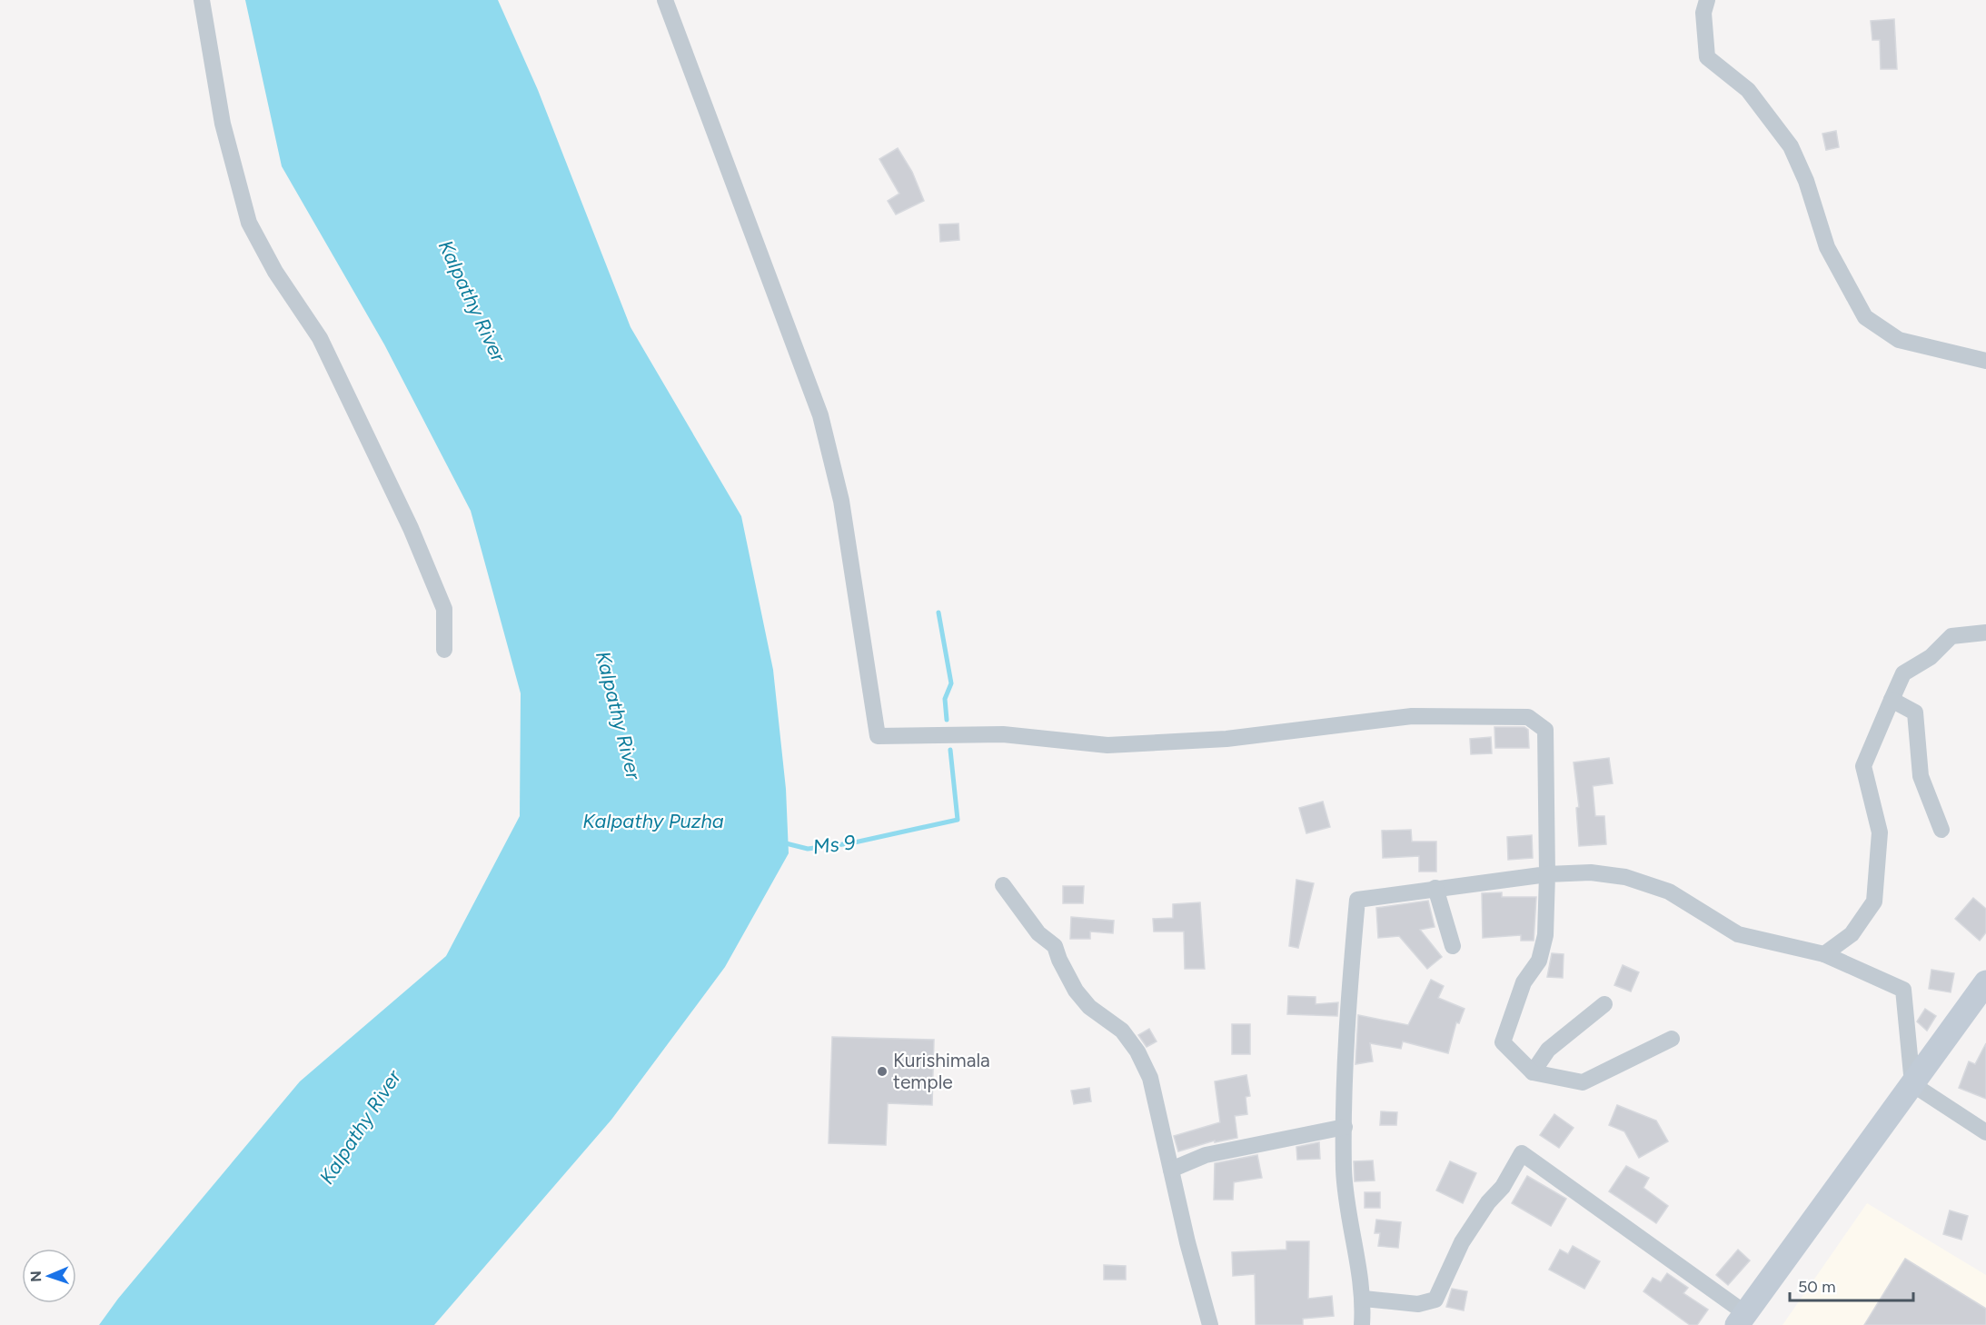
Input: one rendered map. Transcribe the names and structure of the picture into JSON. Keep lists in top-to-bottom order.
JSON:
{
  "water": ["Kalpathy River", "Kalpathy Puzha", "Ms 9"],
  "places": ["Kurishimala temple"],
  "scale_bar": "50 m",
  "north": "left"
}
